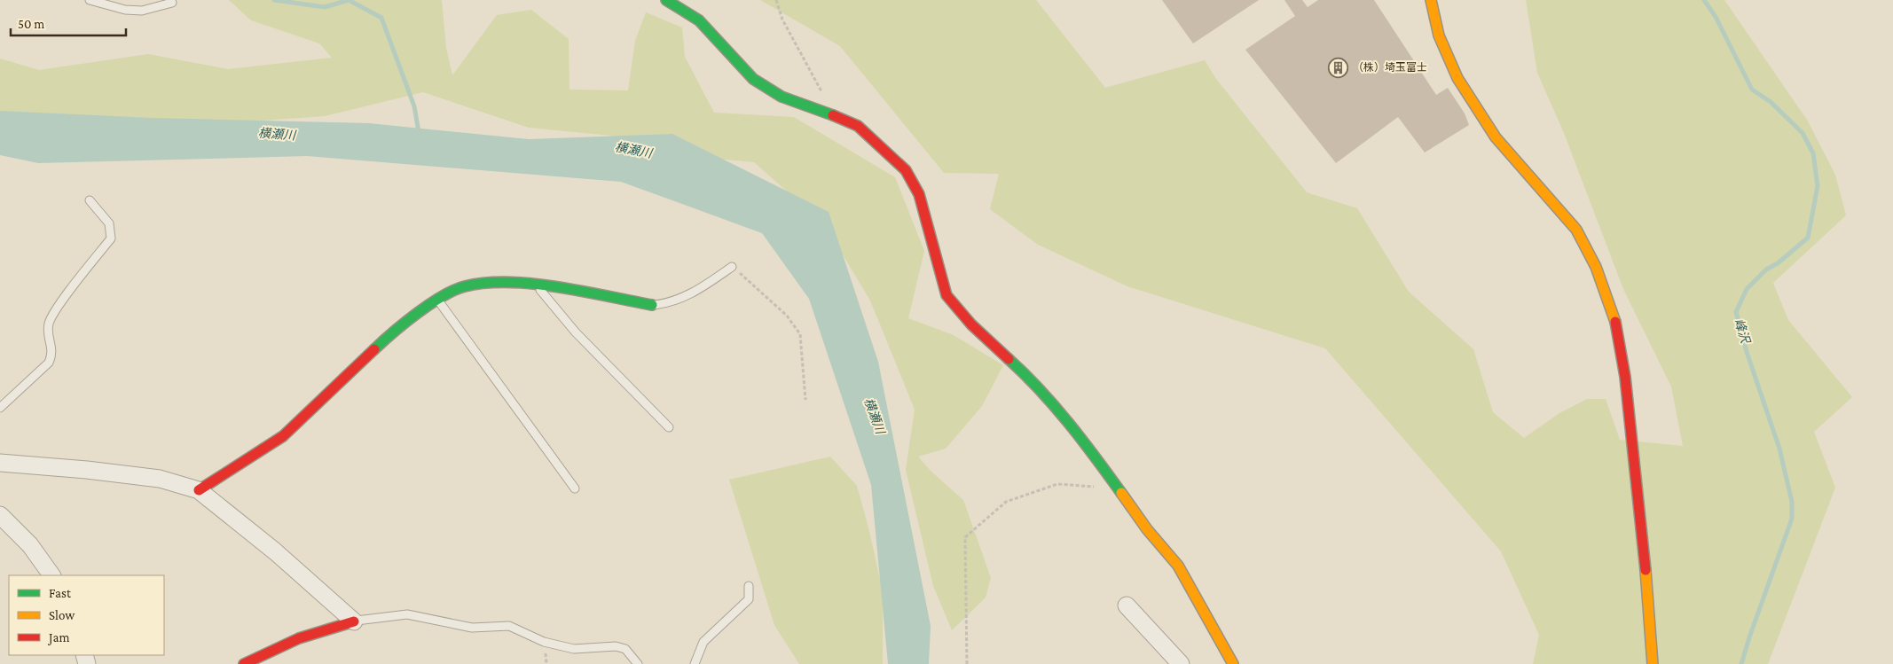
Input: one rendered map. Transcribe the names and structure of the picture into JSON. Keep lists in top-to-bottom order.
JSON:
{
  "water": ["横瀬川", "峰沢"],
  "places": {
    "building": ["（株）埼玉富士"]
  },
  "legend": ["Fast", "Slow", "Jam"],
  "scale_bar": "50 m"
}
